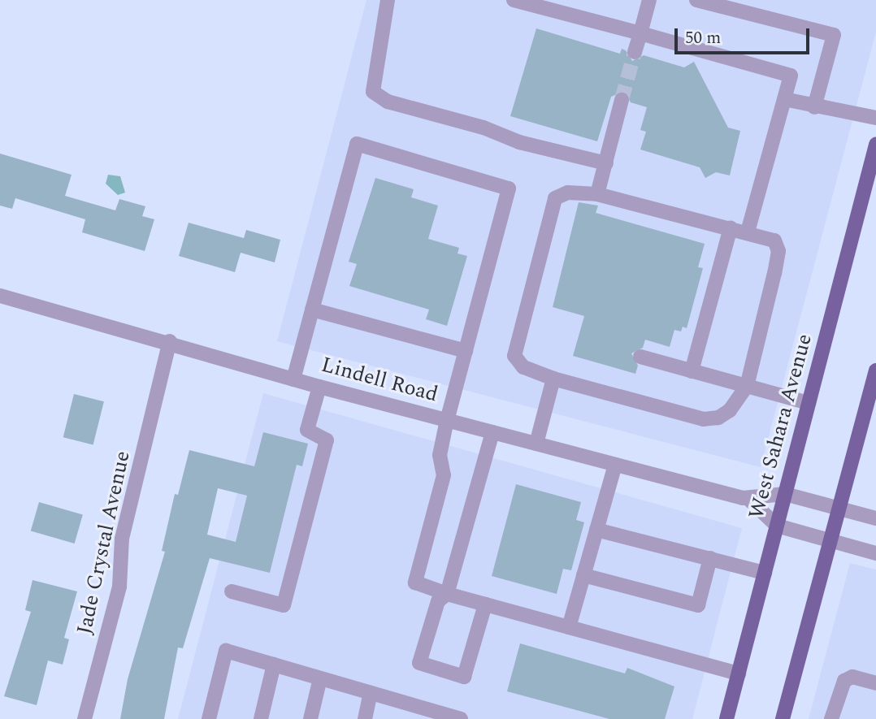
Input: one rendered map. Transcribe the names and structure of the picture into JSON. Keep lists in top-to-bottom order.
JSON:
{
  "streets": {
    "main road": ["West Sahara Avenue"],
    "street": ["Lindell Road", "Jade Crystal Avenue"]
  },
  "crossings": [
    ["Lindell Road", "West Sahara Avenue"],
    ["Lindell Road", "Jade Crystal Avenue"]
  ],
  "scale_bar": "50 m"
}
